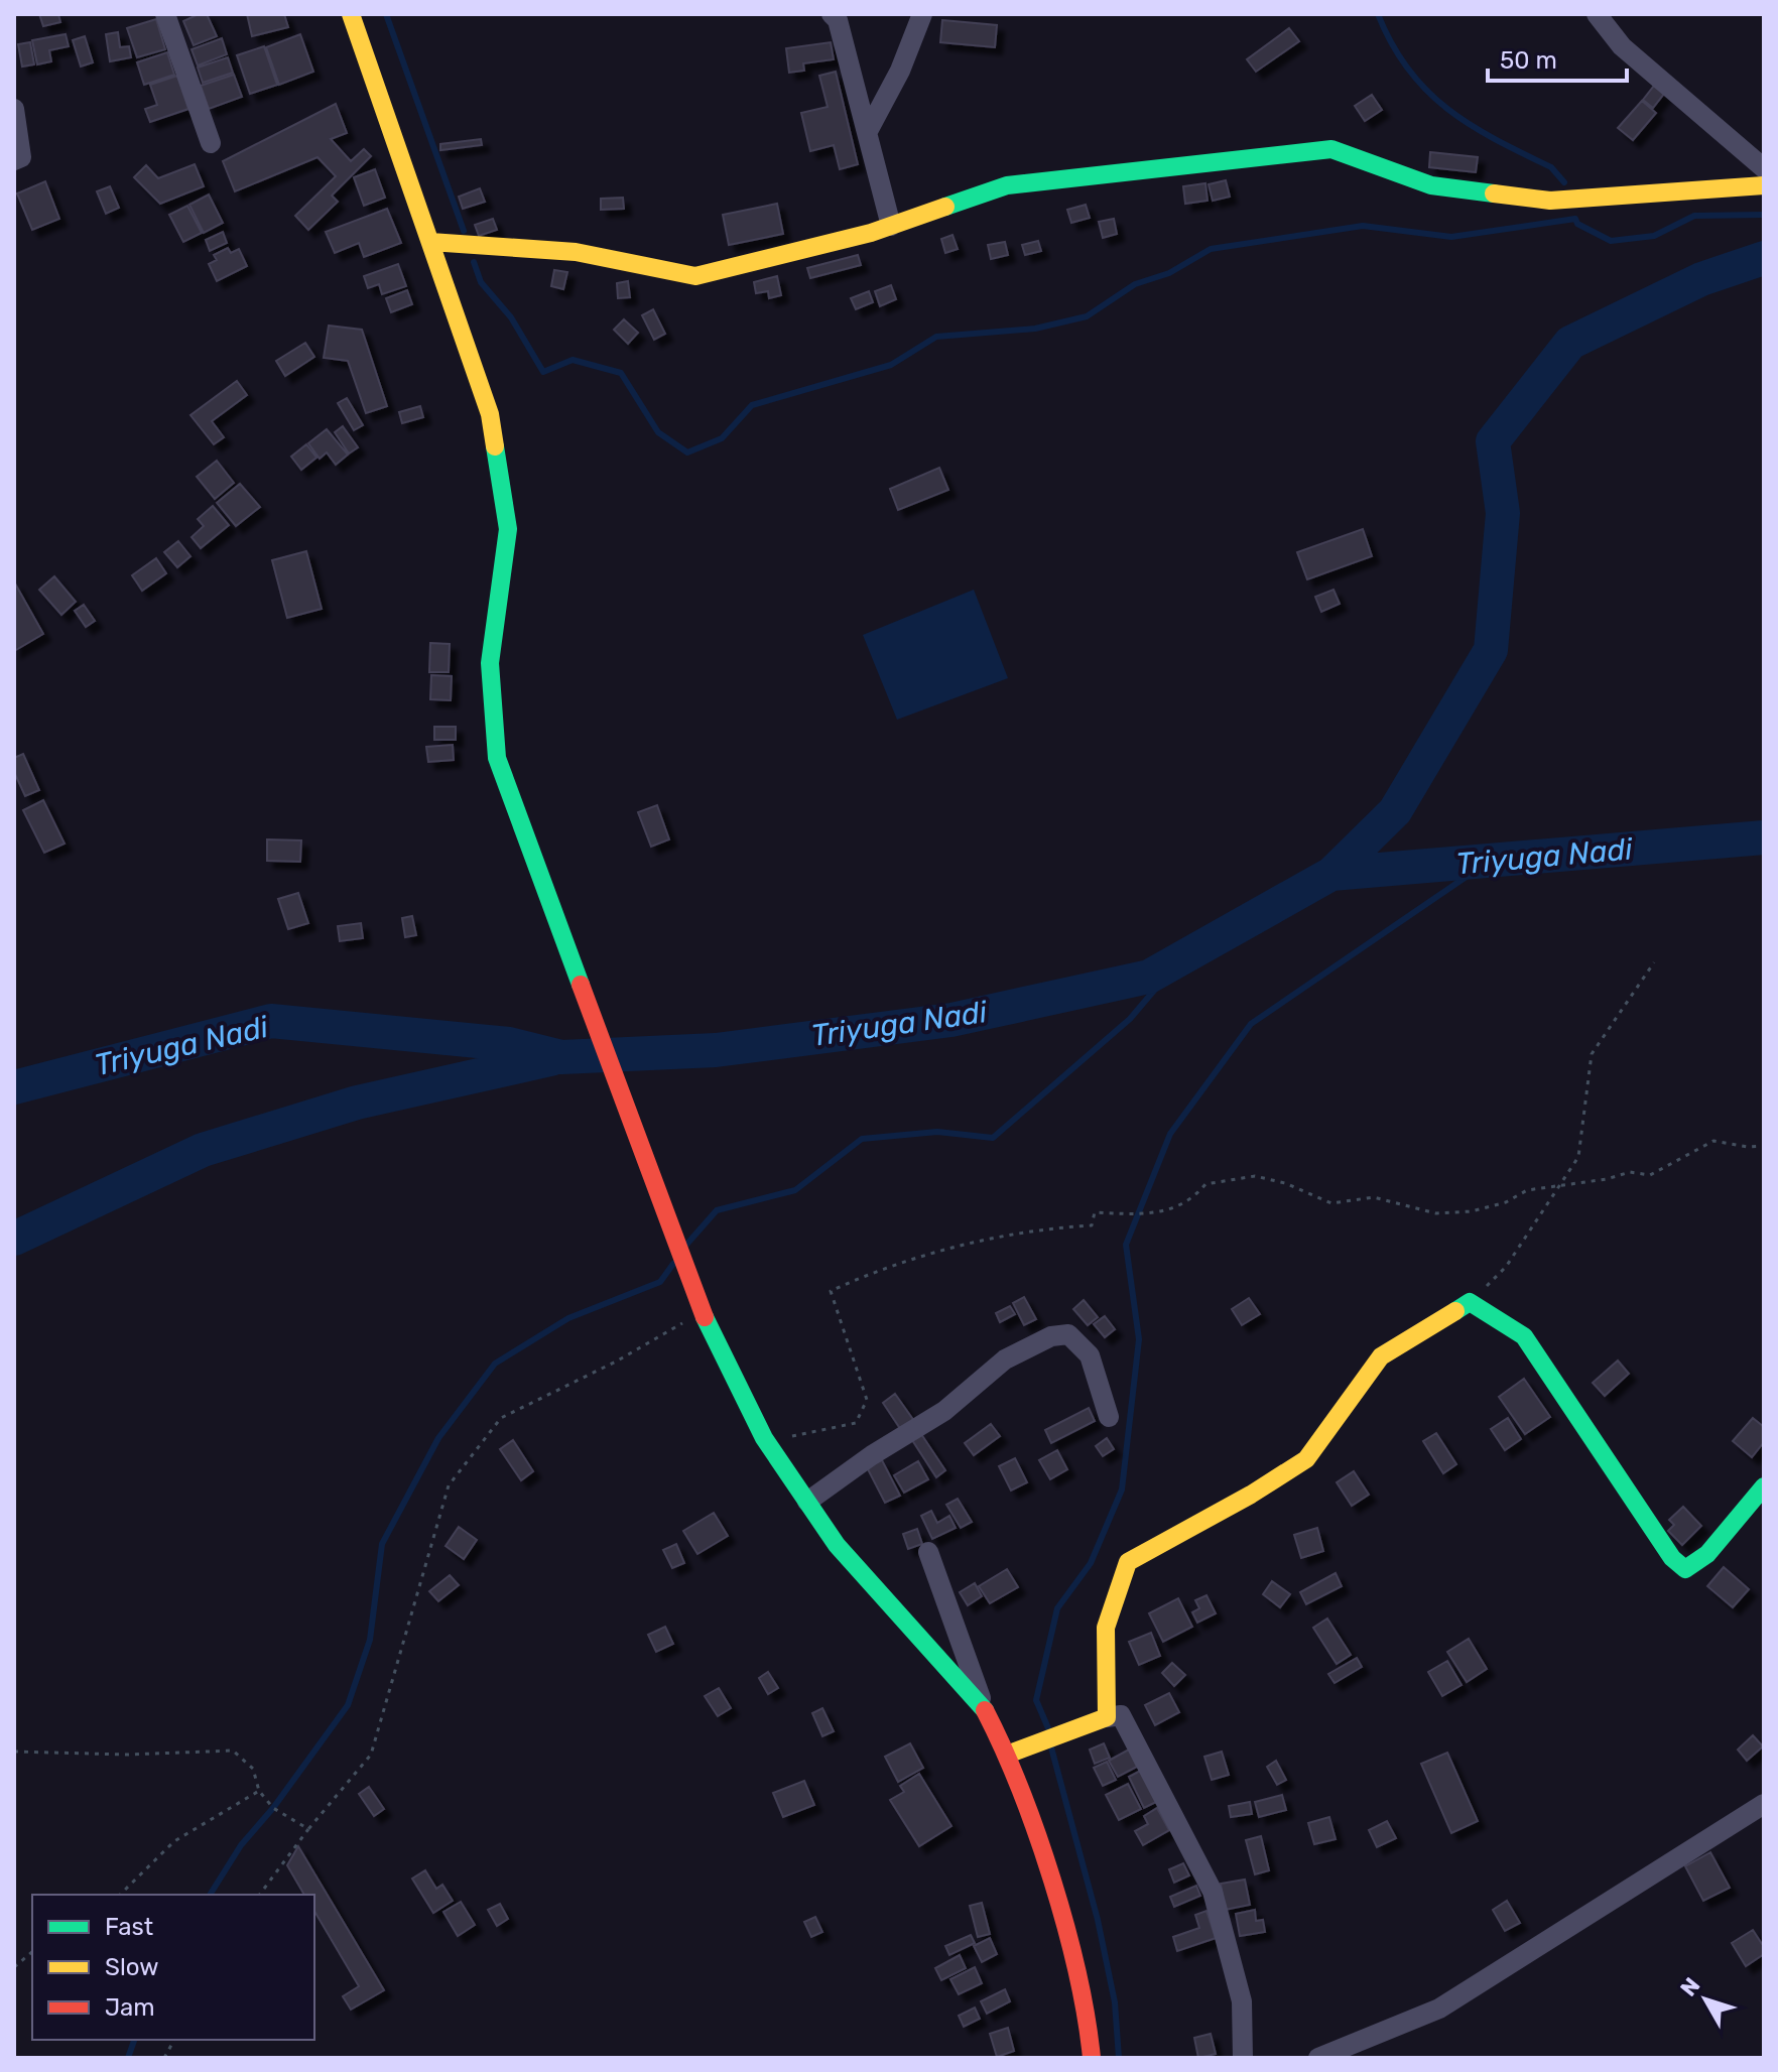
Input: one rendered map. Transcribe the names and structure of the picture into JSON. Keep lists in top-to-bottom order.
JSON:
{
  "water": ["Triyuga Nadi"],
  "legend": ["Fast", "Slow", "Jam"],
  "scale_bar": "50 m",
  "north": "top left"
}
